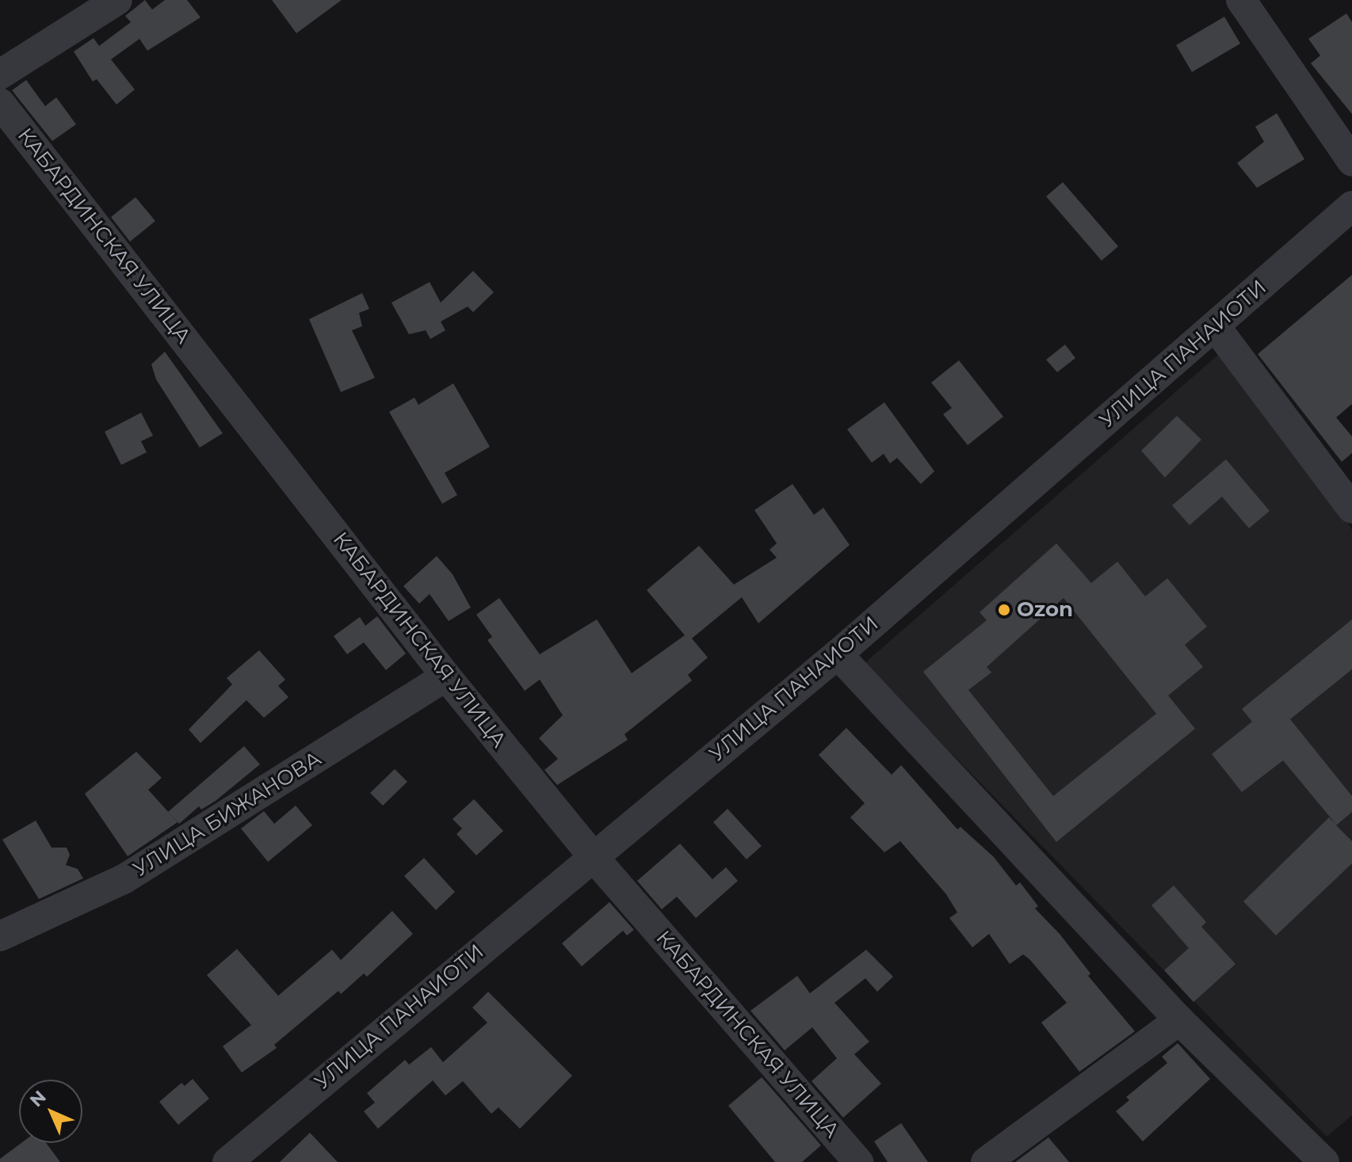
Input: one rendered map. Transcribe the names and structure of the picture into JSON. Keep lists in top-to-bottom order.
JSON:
{
  "streets": {
    "street": ["КАБАРДИНСКАЯ УЛИЦА", "УЛИЦА ПАНАИОТИ", "УЛИЦА БИЖАНОВА"]
  },
  "crossings": [
    ["КАБАРДИНСКАЯ УЛИЦА", "УЛИЦА ПАНАИОТИ"],
    ["КАБАРДИНСКАЯ УЛИЦА", "УЛИЦА БИЖАНОВА"]
  ],
  "places": ["Ozon"],
  "north": "top left"
}
